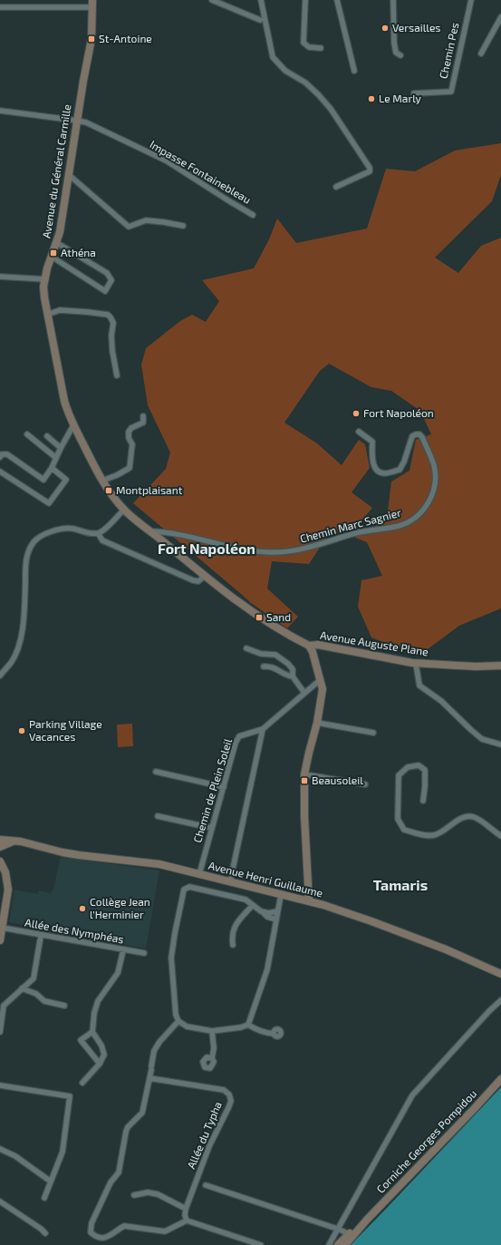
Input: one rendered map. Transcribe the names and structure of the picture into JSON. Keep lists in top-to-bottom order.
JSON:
{
  "streets": {
    "street": [
      "Chemin Pes",
      "Avenue du Général Carmille",
      "Impasse Fontainebleau",
      "Chemin Marc Sagnier",
      "Avenue Auguste Plane",
      "Chemin de Plein Soleil",
      "Avenue Henri Guillaume",
      "Allée des Nymphéas",
      "Allée du Typha",
      "Corniche Georges Pompidou"
    ]
  },
  "crossings": [
    ["Avenue du Général Carmille", "Impasse Fontainebleau"],
    ["Avenue du Général Carmille", "Chemin Marc Sagnier"],
    ["Avenue du Général Carmille", "Avenue Auguste Plane"],
    ["Chemin de Plein Soleil", "Avenue Henri Guillaume"]
  ],
  "districts": ["Fort Napoléon", "Tamaris"],
  "places": {
    "other": [
      "Versailles",
      "Le Marly",
      "Fort Napoléon",
      "Parking Village Vacances",
      "Collège Jean l'Herminier"
    ],
    "transit": [
      "St-Antoine",
      "Athéna",
      "Montplaisant",
      "Sand",
      "Beausoleil"
    ]
  }
}
